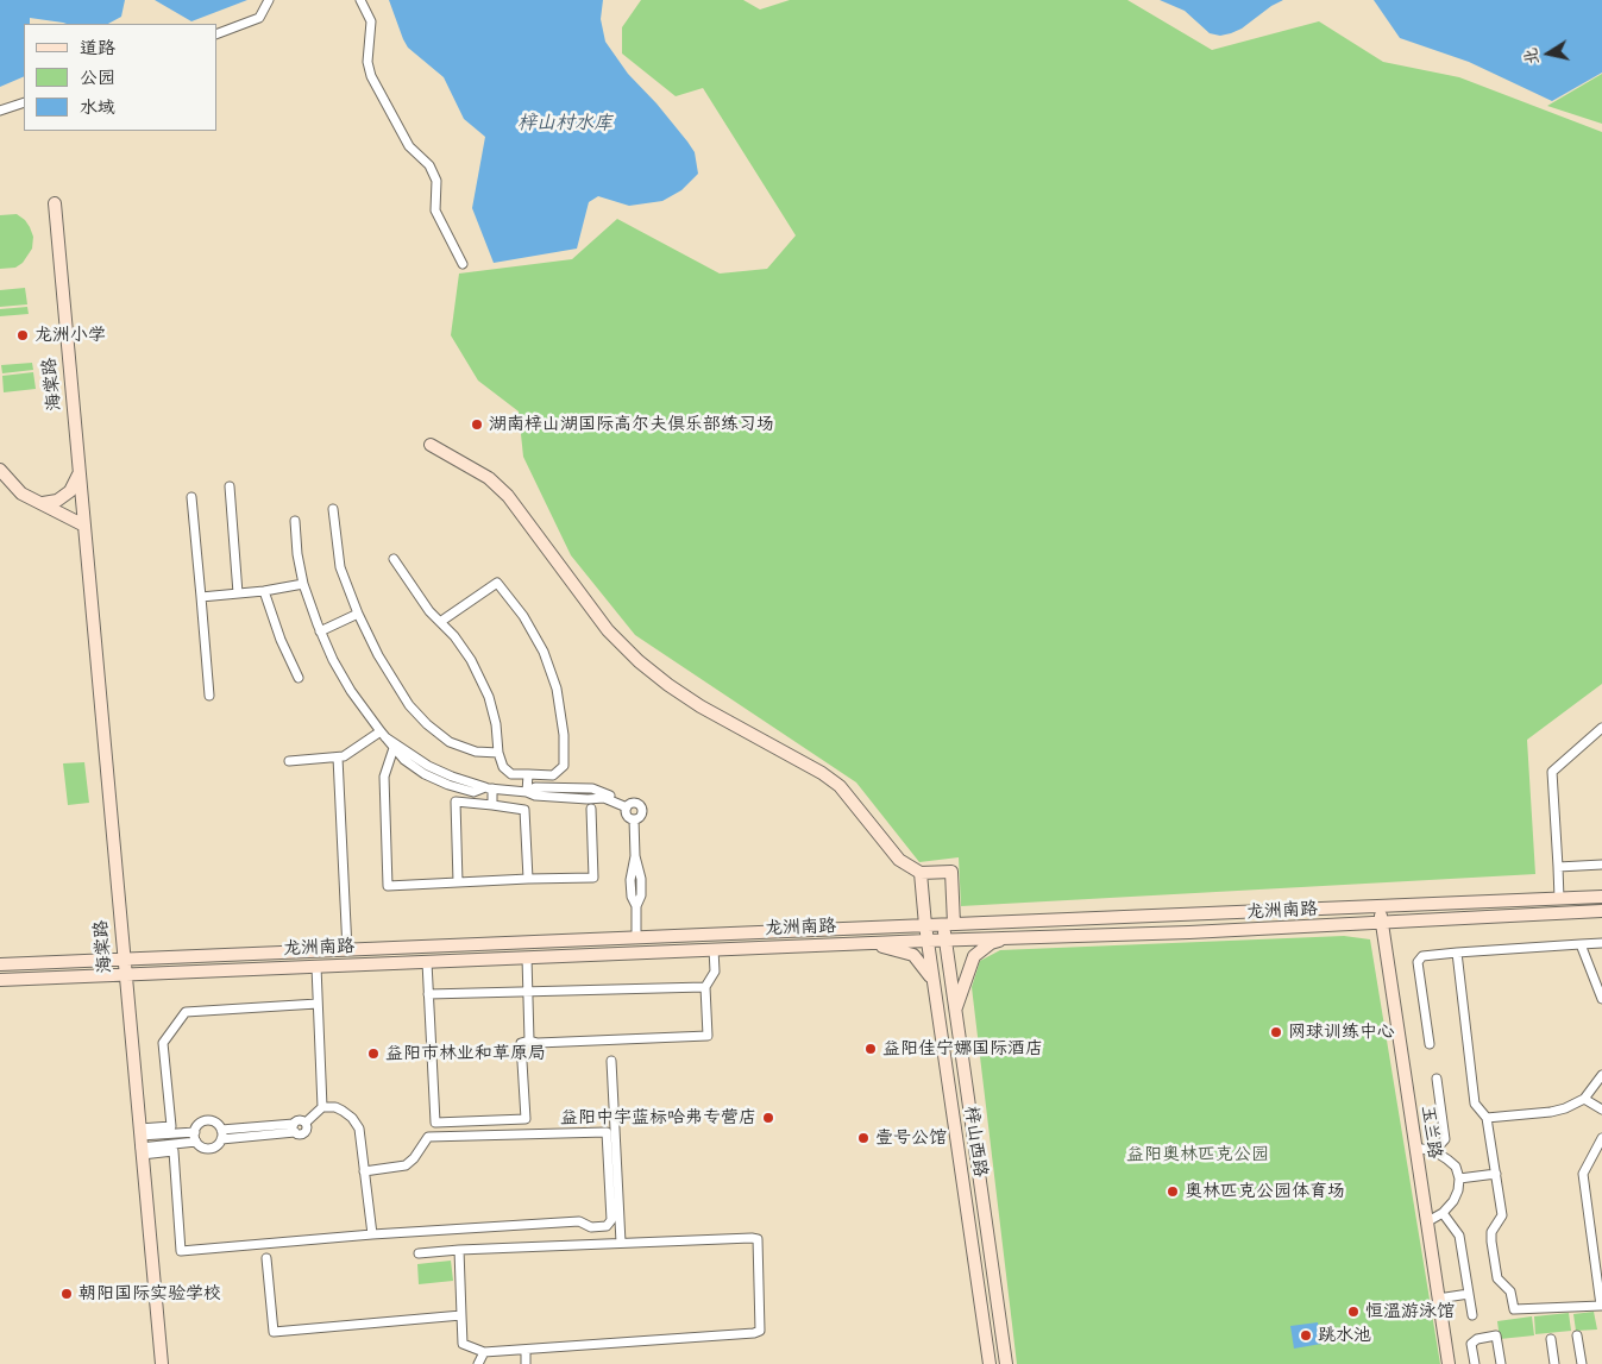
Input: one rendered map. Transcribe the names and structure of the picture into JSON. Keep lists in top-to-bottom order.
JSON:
{
  "streets": {
    "street": [
      "海棠路",
      "龙洲南路",
      "玉兰路",
      "梓山西路"
    ]
  },
  "crossings": [
    ["海棠路", "龙洲南路"],
    ["龙洲南路", "玉兰路"],
    ["龙洲南路", "梓山西路"]
  ],
  "water": ["梓山村水库"],
  "parks": ["益阳奥林匹克公园"],
  "places": [
    "龙洲小学",
    "湖南梓山湖国际高尔夫俱乐部练习场",
    "网球训练中心",
    "益阳佳宁娜国际酒店",
    "益阳市林业和草原局",
    "益阳中宇蓝标哈弗专营店",
    "壹号公馆",
    "奥林匹克公园体育场",
    "朝阳国际实验学校",
    "恒温游泳馆",
    "跳水池"
  ],
  "legend": ["道路", "公园", "水域"],
  "north": "left"
}
